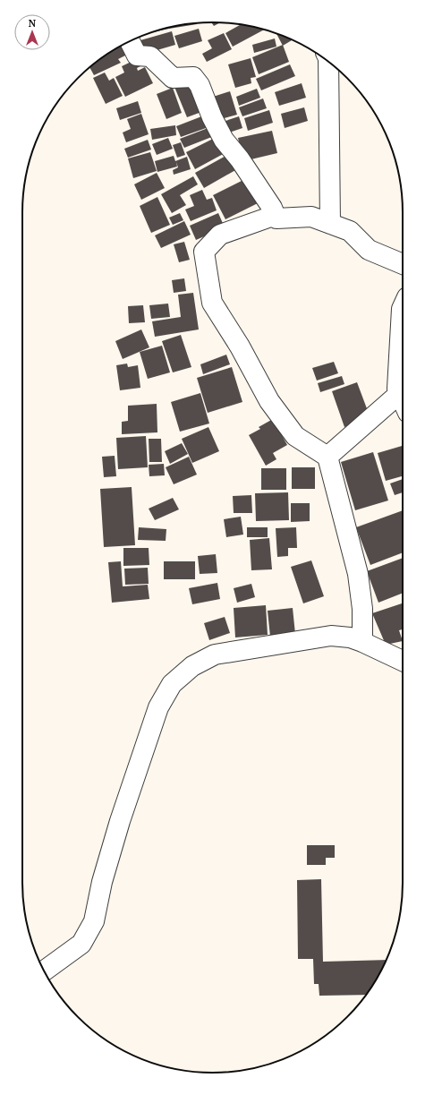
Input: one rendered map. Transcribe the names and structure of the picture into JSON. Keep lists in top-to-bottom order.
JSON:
{
  "north": "top"
}
